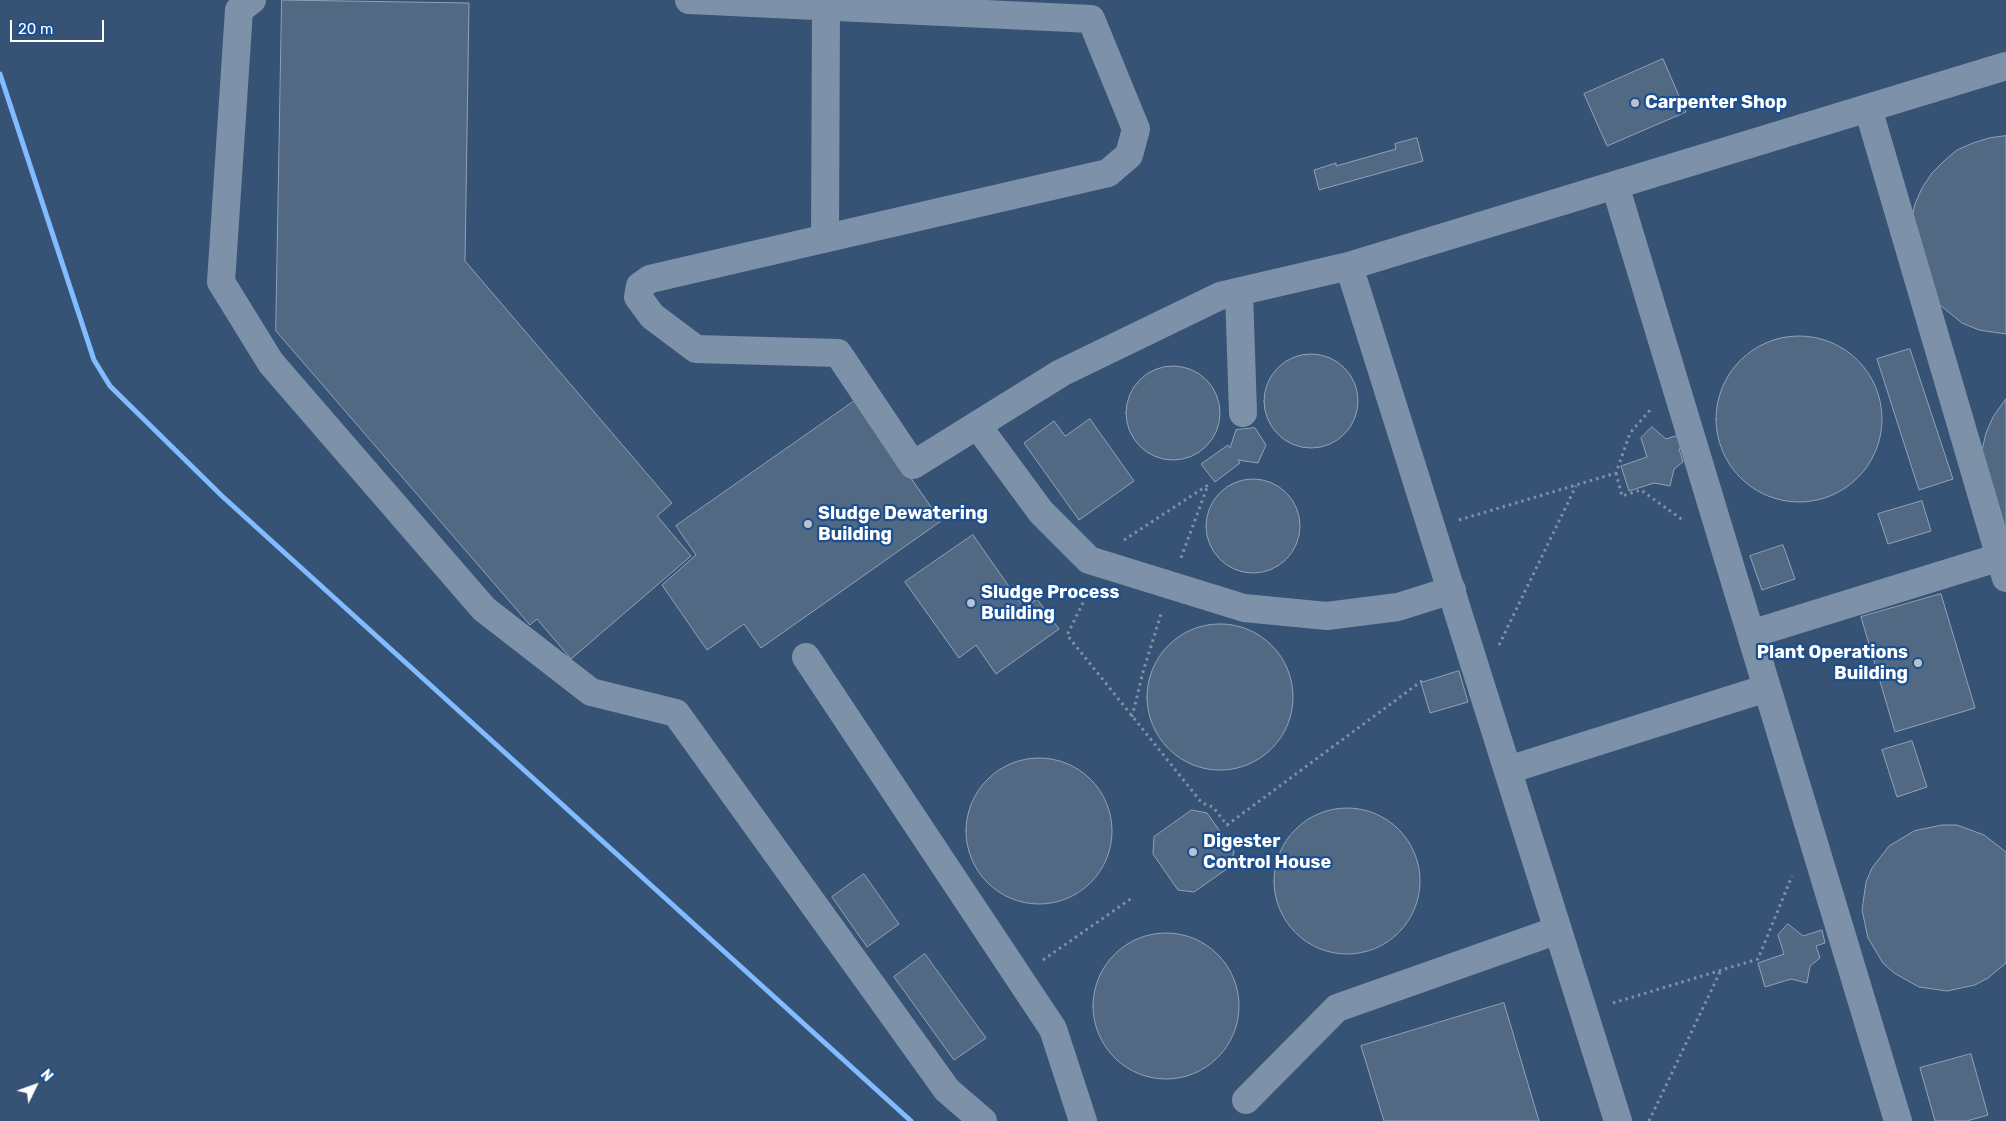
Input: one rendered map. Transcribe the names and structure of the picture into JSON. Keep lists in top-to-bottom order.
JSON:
{
  "places": [
    "Carpenter Shop",
    "Sludge Dewatering Building",
    "Sludge Process Building",
    "Plant Operations Building",
    "Digester Control House"
  ],
  "scale_bar": "20 m",
  "north": "top right"
}
